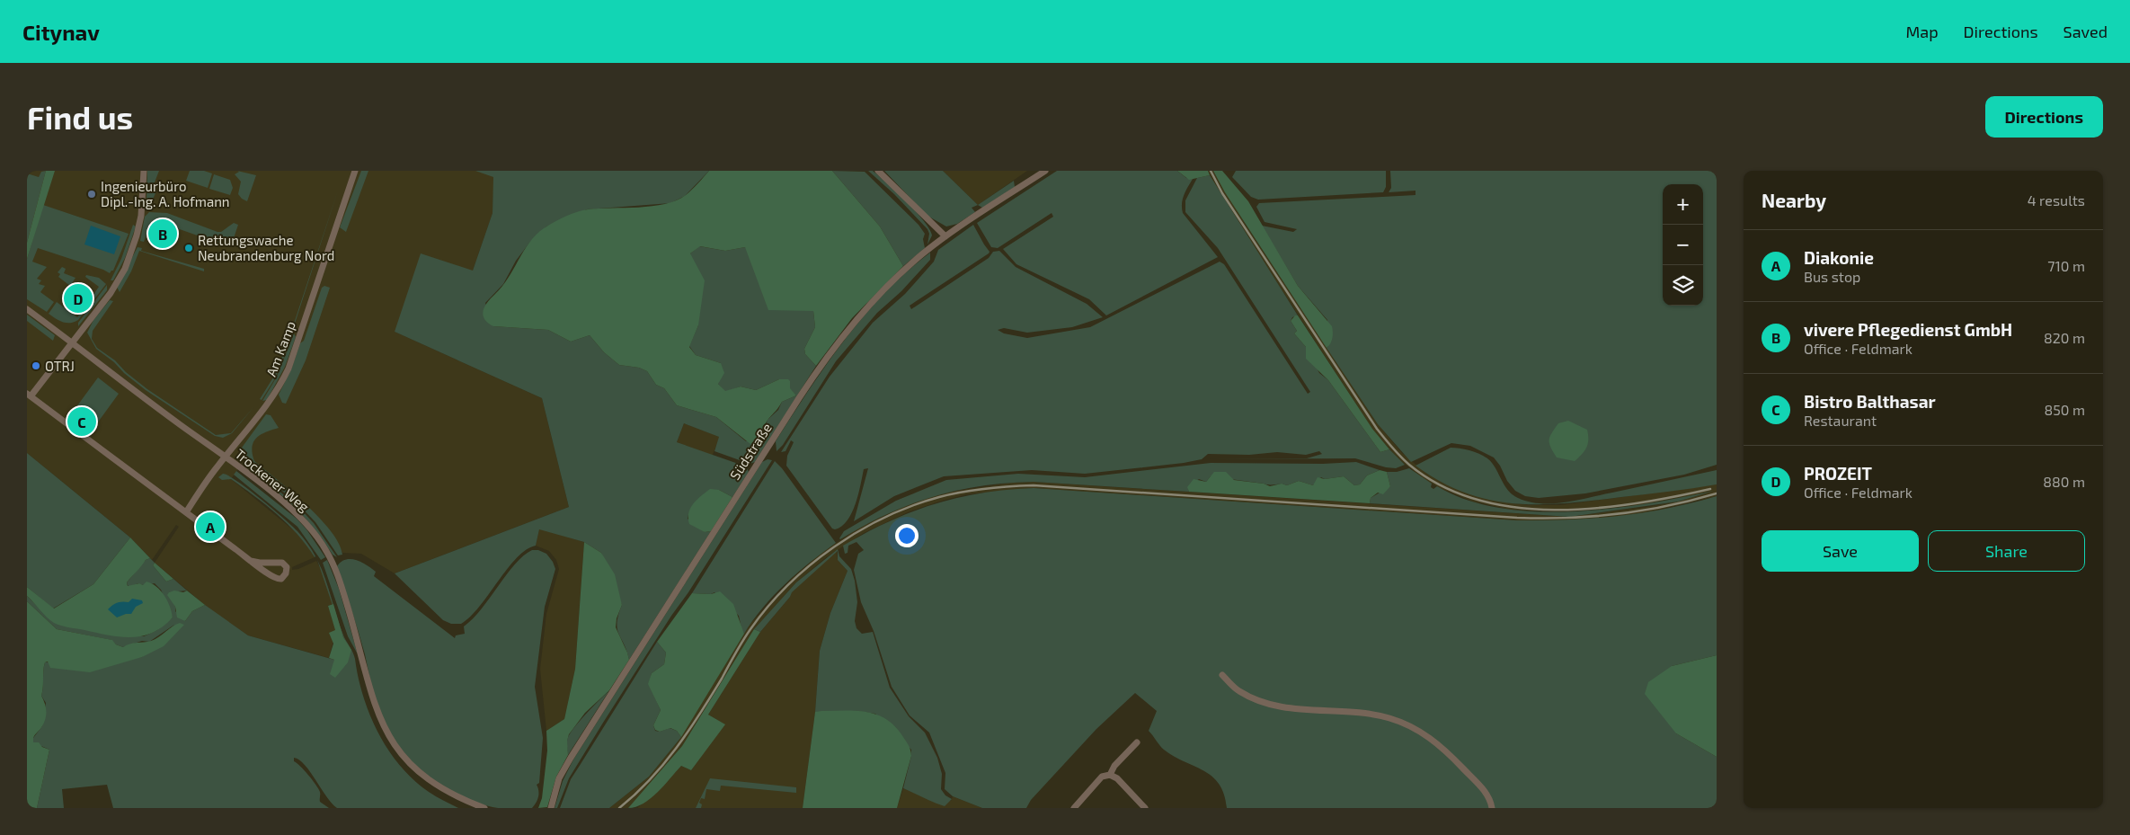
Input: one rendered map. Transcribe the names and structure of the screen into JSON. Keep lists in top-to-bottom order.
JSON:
{
  "streets": {
    "street": ["Am Kamp", "Südstraße", "Trockener Weg"]
  },
  "crossings": [
    ["Am Kamp", "Trockener Weg"]
  ],
  "places": ["Ingenieurbüro Dipl.-Ing. A. Hofmann", "Rettungswache Neubrandenburg Nord", "OTRJ"],
  "page": {
    "header": "Citynav",
    "nav": ["Map", "Directions", "Saved"],
    "buttons": [
      "Directions",
      ["Save", "Share"]
    ],
    "title": "Find us",
    "heading": ["Nearby", "4 results"],
    "map_buttons": ["+", "−"],
    "pins": [
      "B",
      "D",
      "C",
      "A"
    ],
    "list": [
      {
        "mark": "A",
        "name": "Diakonie",
        "note": "Bus stop",
        "value": "710 m"
      },
      {
        "mark": "B",
        "name": "vivere Pflegedienst GmbH",
        "note": "Office · Feldmark",
        "value": "820 m"
      },
      {
        "mark": "C",
        "name": "Bistro Balthasar",
        "note": "Restaurant",
        "value": "850 m"
      },
      {
        "mark": "D",
        "name": "PROZEIT",
        "note": "Office · Feldmark",
        "value": "880 m"
      }
    ]
  }
}
